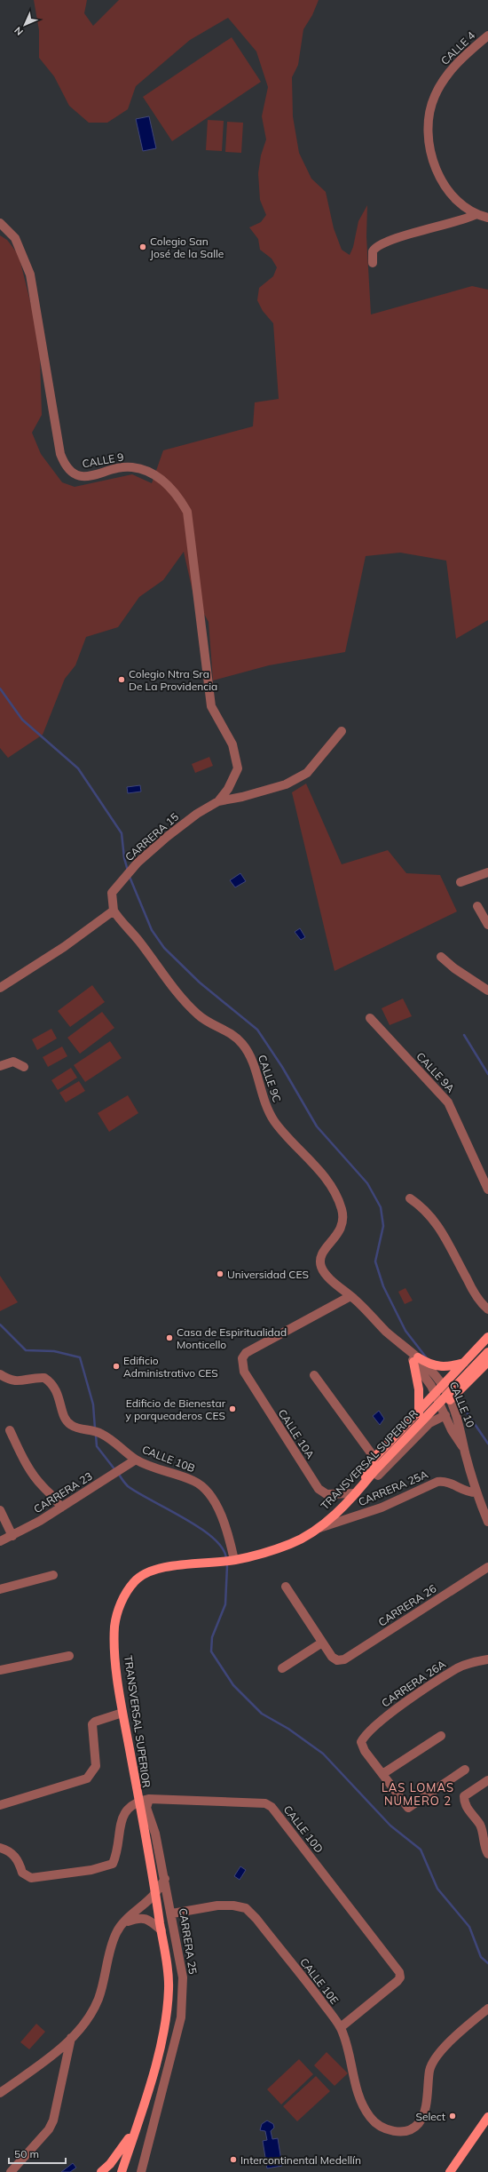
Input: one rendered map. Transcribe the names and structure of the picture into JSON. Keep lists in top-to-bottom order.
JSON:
{
  "streets": {
    "main road": ["TRANSVERSAL SUPERIOR"],
    "street": [
      "CALLE 4",
      "CALLE 9",
      "CARRERA 15",
      "CALLE 9A",
      "CALLE 9C",
      "CALLE 10",
      "CALLE 10A",
      "CALLE 10B",
      "CARRERA 25A",
      "CARRERA 23",
      "CARRERA 26",
      "CARRERA 26A",
      "CALLE 10D",
      "CARRERA 25",
      "CALLE 10E"
    ]
  },
  "crossings": [
    ["CALLE 9", "CARRERA 15"],
    ["CARRERA 15", "CALLE 9C"],
    ["CALLE 9C", "CALLE 10"],
    ["CALLE 10", "CALLE 10A"],
    ["CALLE 10", "CARRERA 25A"],
    ["CALLE 10A", "TRANSVERSAL SUPERIOR"],
    ["CALLE 10B", "TRANSVERSAL SUPERIOR"],
    ["CALLE 10B", "CARRERA 23"],
    ["TRANSVERSAL SUPERIOR", "CARRERA 25A"],
    ["TRANSVERSAL SUPERIOR", "CALLE 10D"],
    ["CALLE 10D", "CARRERA 25"],
    ["CALLE 10D", "CALLE 10E"],
    ["CARRERA 25", "CALLE 10E"]
  ],
  "districts": ["LAS LOMAS NUMERO 2"],
  "places": [
    "Colegio San José de la Salle",
    "Colegio Ntra Sra De La Providencia",
    "Universidad CES",
    "Casa de Espiritualidad Monticello",
    "Edificio Administrativo CES",
    "Edificio de Bienestar y parqueaderos CES",
    "Select",
    "Intercontinental Medellín"
  ],
  "scale_bar": "50 m",
  "north": "bottom left"
}
